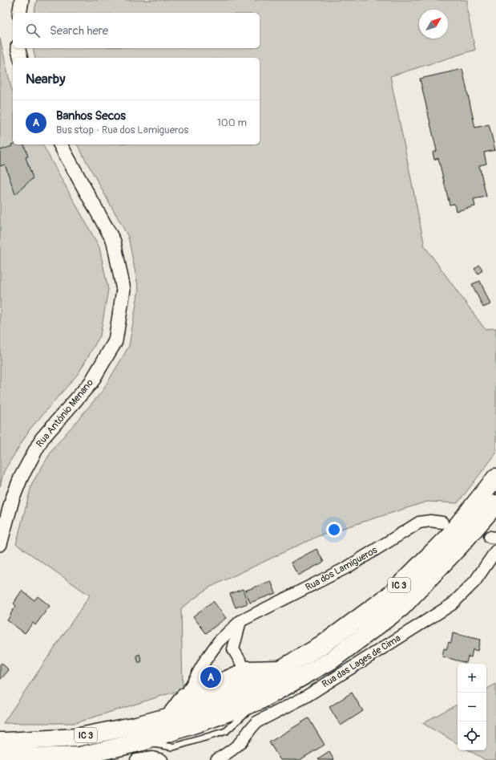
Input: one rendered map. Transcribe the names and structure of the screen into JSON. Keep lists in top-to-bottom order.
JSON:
{
  "streets": {
    "highway": ["IC 3"],
    "street": ["Rua António Menano", "Rua dos Lamigueros", "Rua das Lages de Cima"]
  },
  "north": "top right",
  "page": {
    "search": "Search here",
    "heading": "Nearby",
    "list": [
      {
        "mark": "A",
        "name": "Banhos Secos",
        "note": "Bus stop · Rua dos Lamigueros",
        "value": "100 m"
      }
    ],
    "map_buttons": ["+", "−"],
    "pins": "A"
  }
}
